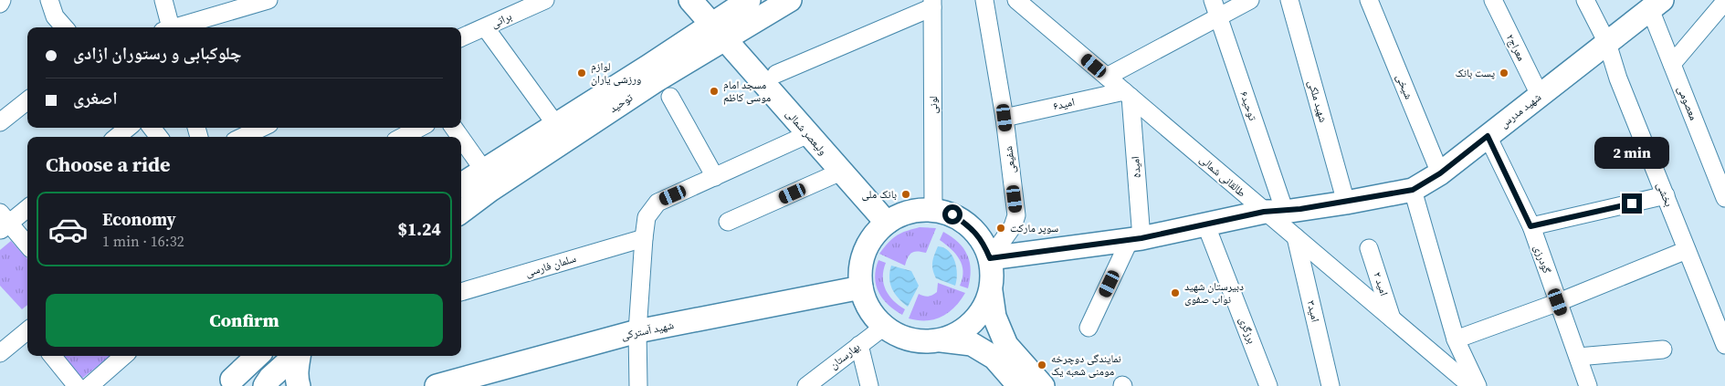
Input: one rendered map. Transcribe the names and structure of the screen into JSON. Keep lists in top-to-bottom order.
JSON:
{
  "streets": {
    "main road": [
      "توحید",
      "شهید مدرس",
      "ولیعصر شمالی",
      "شهید آسترکی"
    ],
    "street": [
      "براتی",
      "معراج۲",
      "شیخی",
      "شهید ملکی",
      "معصومی",
      "امید۶",
      "لونی",
      "توحید۶",
      "شفیعی",
      "امید۵",
      "طالقانی شمالی",
      "بخشی",
      "گودرزی",
      "سلمان فارسی",
      "امید ۲",
      "امید۳",
      "برزگری",
      "بهارستان"
    ]
  },
  "crossings": [
    ["معراج۲", "شهید مدرس"],
    ["شیخی", "شهید مدرس"],
    ["شهید ملکی", "شهید مدرس"],
    ["توحید", "ولیعصر شمالی"],
    ["معصومی", "شهید مدرس"],
    ["امید۶", "شفیعی"],
    ["امید۶", "امید۵"],
    ["امید۶", "طالقانی شمالی"],
    ["لونی", "شهید مدرس"],
    ["لونی", "ولیعصر شمالی"],
    ["لونی", "شفیعی"],
    ["لونی", "شهید آسترکی"],
    ["لونی", "بهارستان"],
    ["توحید۶", "شهید مدرس"],
    ["توحید۶", "طالقانی شمالی"],
    ["شهید مدرس", "ولیعصر شمالی"],
    ["شهید مدرس", "شفیعی"],
    ["شهید مدرس", "امید۵"],
    ["شهید مدرس", "طالقانی شمالی"],
    ["شهید مدرس", "بخشی"],
    ["شهید مدرس", "گودرزی"],
    ["شهید مدرس", "شهید آسترکی"],
    ["شهید مدرس", "برزگری"],
    ["شهید مدرس", "بهارستان"],
    ["ولیعصر شمالی", "شفیعی"],
    ["ولیعصر شمالی", "شهید آسترکی"],
    ["ولیعصر شمالی", "بهارستان"],
    ["شفیعی", "شهید آسترکی"],
    ["شفیعی", "بهارستان"],
    ["امید۵", "طالقانی شمالی"],
    ["طالقانی شمالی", "امید ۲"],
    ["طالقانی شمالی", "امید۳"],
    ["شهید آسترکی", "بهارستان"]
  ],
  "places": [
    "لوازم ورزشی یاران",
    "پست بانک",
    "مسجد امام موسی کاظم",
    "بانک ملی",
    "سوپر مارکت",
    "دبیرستان شهید نواب صفوی",
    "نمایندگی دوچرخه مومنی شعبه یک"
  ],
  "page": {
    "banner": ["چلوکبابی و رستوران ازادی", "اصغری"],
    "bubble": "2 min",
    "heading": "Choose a ride",
    "list": [
      {
        "name": "Economy",
        "note": "1 min · 16:32",
        "value": "$1.24"
      }
    ],
    "buttons": "Confirm"
  }
}
